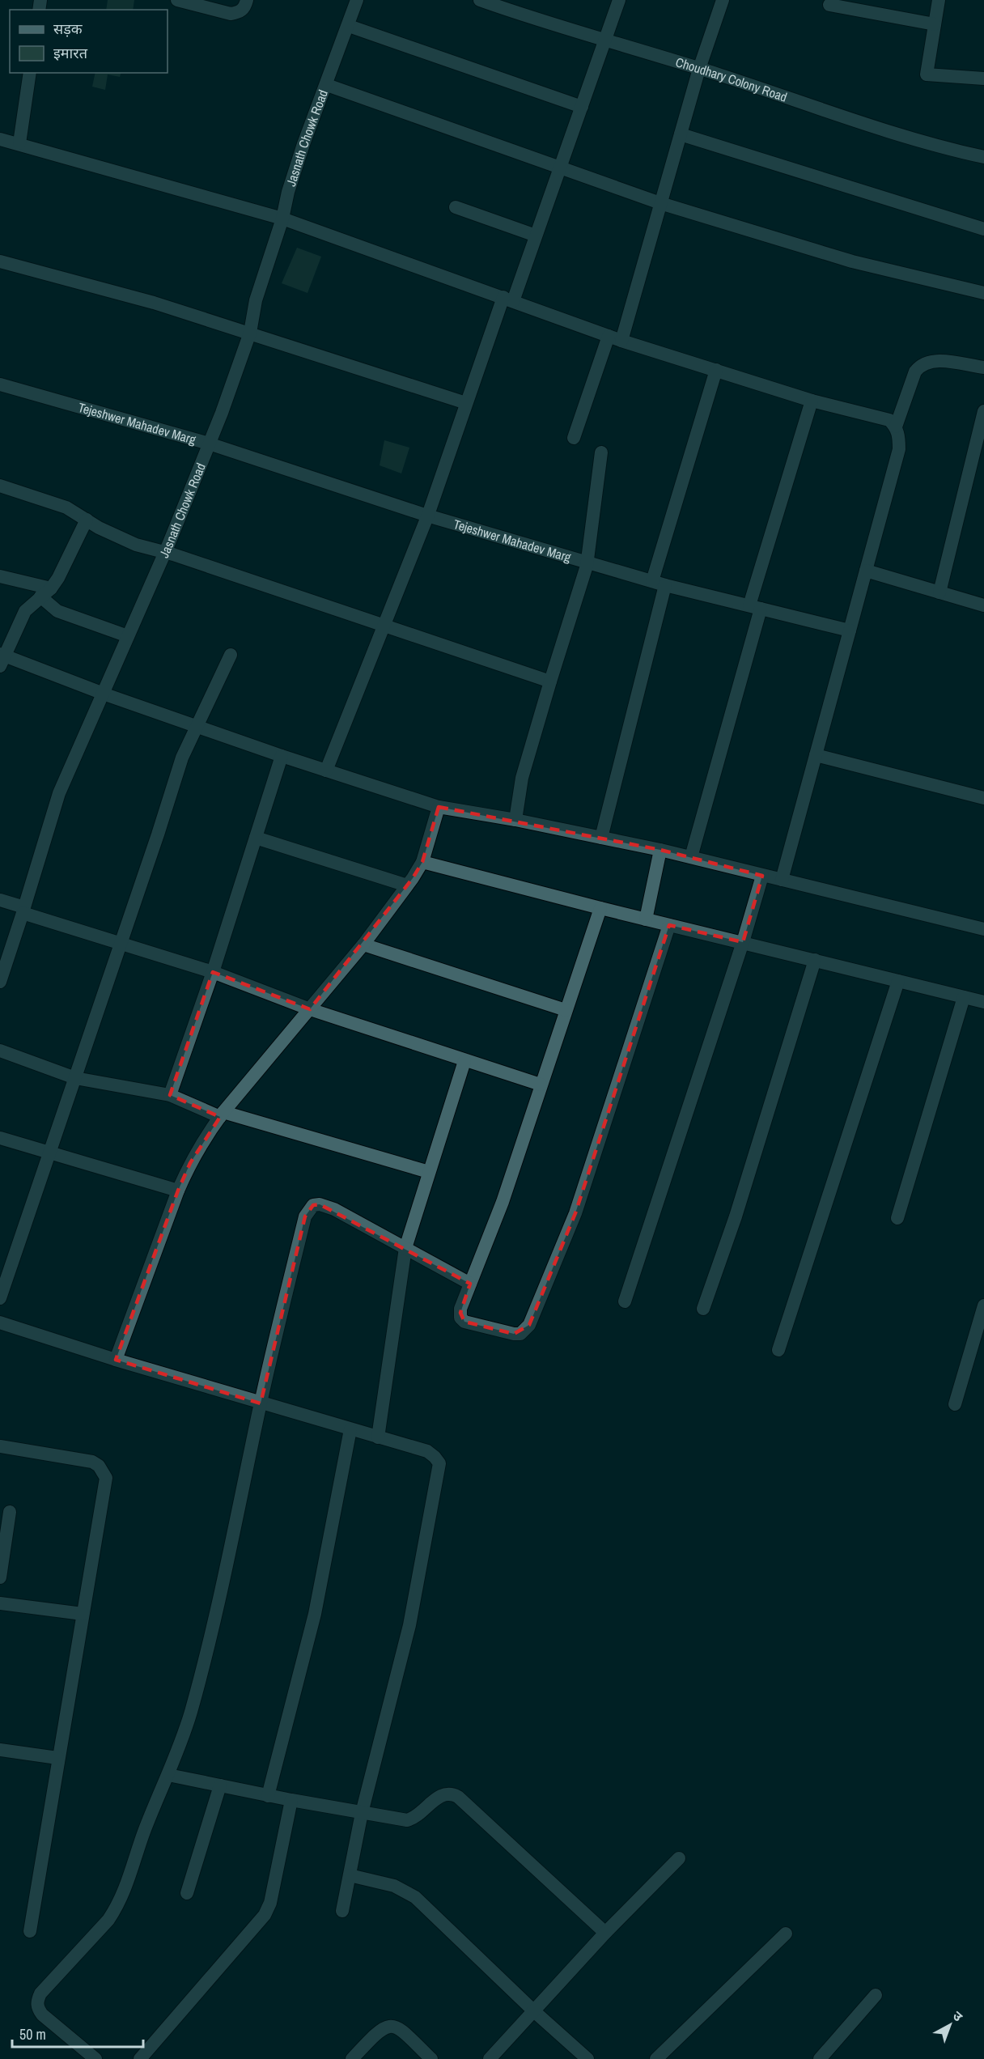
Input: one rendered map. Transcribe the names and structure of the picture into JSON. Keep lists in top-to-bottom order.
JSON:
{
  "streets": {
    "street": ["Choudhary Colony Road", "Jasnath Chowk Road", "Tejeshwer Mahadev Marg"]
  },
  "crossings": [
    ["Jasnath Chowk Road", "Tejeshwer Mahadev Marg"]
  ],
  "legend": ["सड़क", "इमारत"],
  "scale_bar": "50 m",
  "north": "top right"
}
